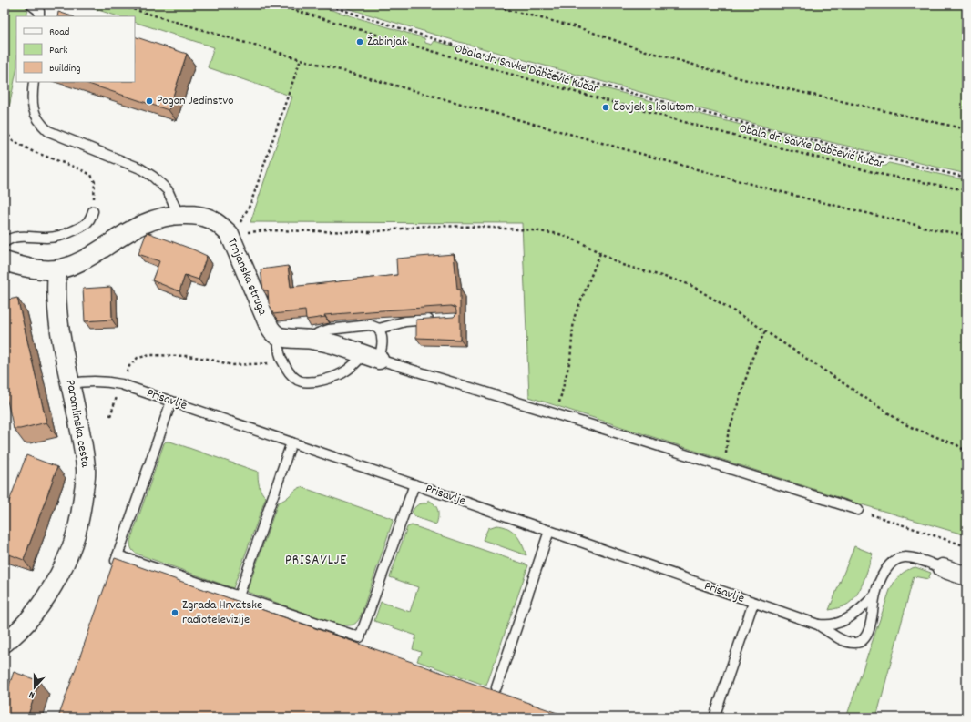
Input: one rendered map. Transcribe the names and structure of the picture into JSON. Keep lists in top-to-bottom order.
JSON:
{
  "streets": {
    "street": ["Trnjanska struga", "Prisavlje", "Paromlinska cesta"],
    "path": ["Obala dr. Savke Dabčević Kučar"]
  },
  "crossings": [
    ["Trnjanska struga", "Paromlinska cesta"],
    ["Prisavlje", "Paromlinska cesta"]
  ],
  "districts": ["PRISAVLJE"],
  "places": [
    "Žabinjak",
    "Pogon Jedinstvo",
    "Čovjek s kolutom",
    "Zgrada Hrvatske radiotelevizije"
  ],
  "legend": ["Road", "Park", "Building"],
  "north": "bottom"
}
